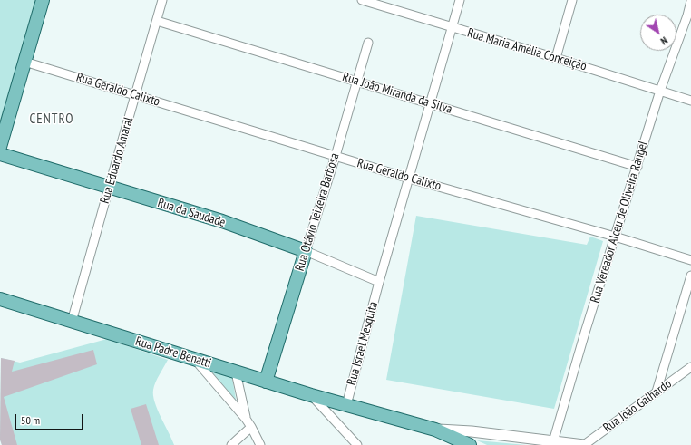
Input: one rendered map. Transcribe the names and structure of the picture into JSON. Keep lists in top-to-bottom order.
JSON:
{
  "streets": {
    "main road": ["Rua Otávio Teixeira Barbosa", "Rua da Saudade", "Rua Padre Benatti"],
    "street": [
      "Rua Maria Amélia Conceição",
      "Rua Geraldo Calixto",
      "Rua João Miranda da Silva",
      "Rua Eduardo Amaral",
      "Rua Vereador Alceu de Oliveira Rangel",
      "Rua Israel Mesquita",
      "Rua João Galhardo"
    ]
  },
  "crossings": [
    ["Rua Maria Amélia Conceição", "Rua Vereador Alceu de Oliveira Rangel"],
    ["Rua Maria Amélia Conceição", "Rua Israel Mesquita"],
    ["Rua Geraldo Calixto", "Rua Eduardo Amaral"],
    ["Rua Geraldo Calixto", "Rua Otávio Teixeira Barbosa"],
    ["Rua Geraldo Calixto", "Rua Vereador Alceu de Oliveira Rangel"],
    ["Rua Geraldo Calixto", "Rua Israel Mesquita"],
    ["Rua João Miranda da Silva", "Rua Eduardo Amaral"],
    ["Rua João Miranda da Silva", "Rua Otávio Teixeira Barbosa"],
    ["Rua João Miranda da Silva", "Rua Vereador Alceu de Oliveira Rangel"],
    ["Rua João Miranda da Silva", "Rua Israel Mesquita"],
    ["Rua Eduardo Amaral", "Rua da Saudade"],
    ["Rua Eduardo Amaral", "Rua Padre Benatti"],
    ["Rua Otávio Teixeira Barbosa", "Rua da Saudade"],
    ["Rua Otávio Teixeira Barbosa", "Rua Padre Benatti"],
    ["Rua da Saudade", "Rua Israel Mesquita"],
    ["Rua Israel Mesquita", "Rua Padre Benatti"]
  ],
  "districts": ["CENTRO"],
  "scale_bar": "50 m",
  "north": "bottom right"
}
